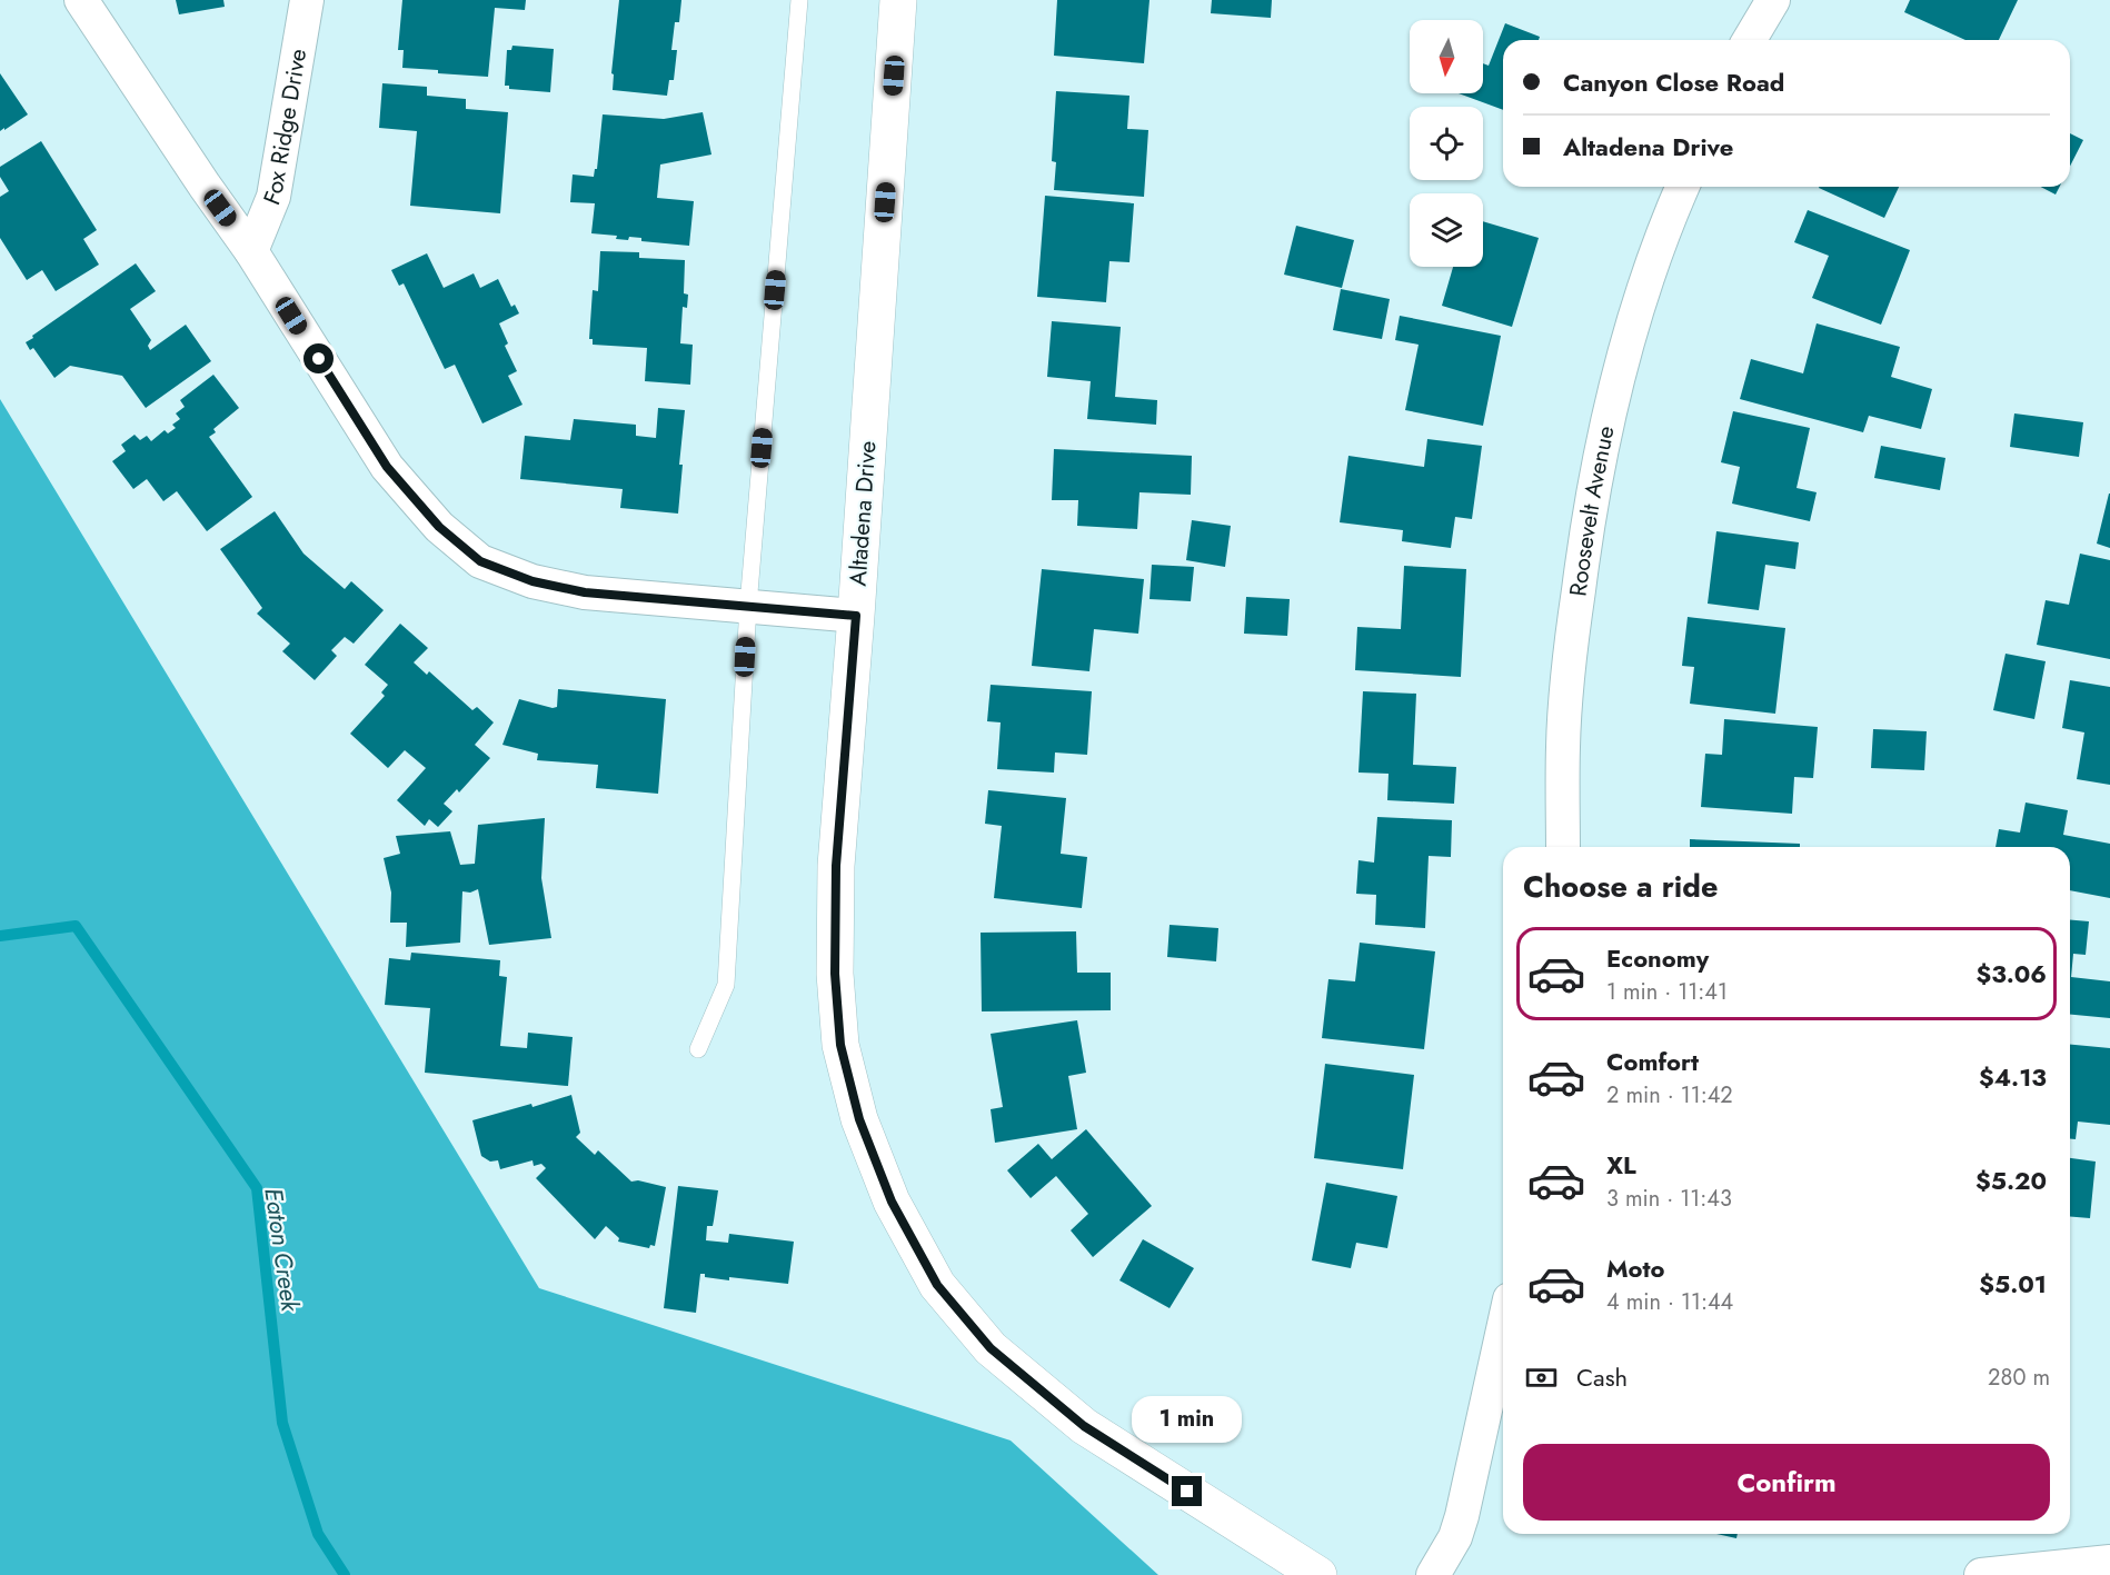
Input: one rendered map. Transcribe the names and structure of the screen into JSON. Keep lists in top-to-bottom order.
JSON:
{
  "streets": {
    "main road": ["Altadena Drive"],
    "street": ["Fox Ridge Drive", "Roosevelt Avenue"]
  },
  "water": ["Eaton Creek"],
  "north": "bottom",
  "page": {
    "banner": ["Canyon Close Road", "Altadena Drive"],
    "heading": "Choose a ride",
    "list": [
      {
        "name": "Economy",
        "note": "1 min · 11:41",
        "value": "$3.06"
      },
      {
        "name": "Comfort",
        "note": "2 min · 11:42",
        "value": "$4.13"
      },
      {
        "name": "XL",
        "note": "3 min · 11:43",
        "value": "$5.20"
      },
      {
        "name": "Moto",
        "note": "4 min · 11:44",
        "value": "$5.01"
      }
    ],
    "pay": ["Cash", "280 m"],
    "bubble": "1 min",
    "buttons": "Confirm"
  }
}
